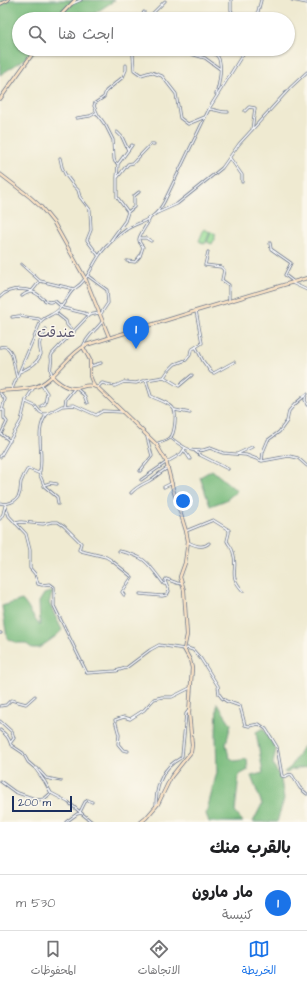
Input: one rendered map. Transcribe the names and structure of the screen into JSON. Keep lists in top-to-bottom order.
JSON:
{
  "districts": ["عندقت"],
  "scale_bar": "200 m",
  "page": {
    "search": "ابحث هنا",
    "pins": "1",
    "scale": "200 m",
    "heading": "بالقرب منك",
    "list": [
      {
        "mark": "1",
        "name": "مار مارون",
        "note": "كنيسة",
        "value": "530 m"
      }
    ],
    "nav": ["الخريطة", "الاتجاهات", "المحفوظات"]
  }
}
